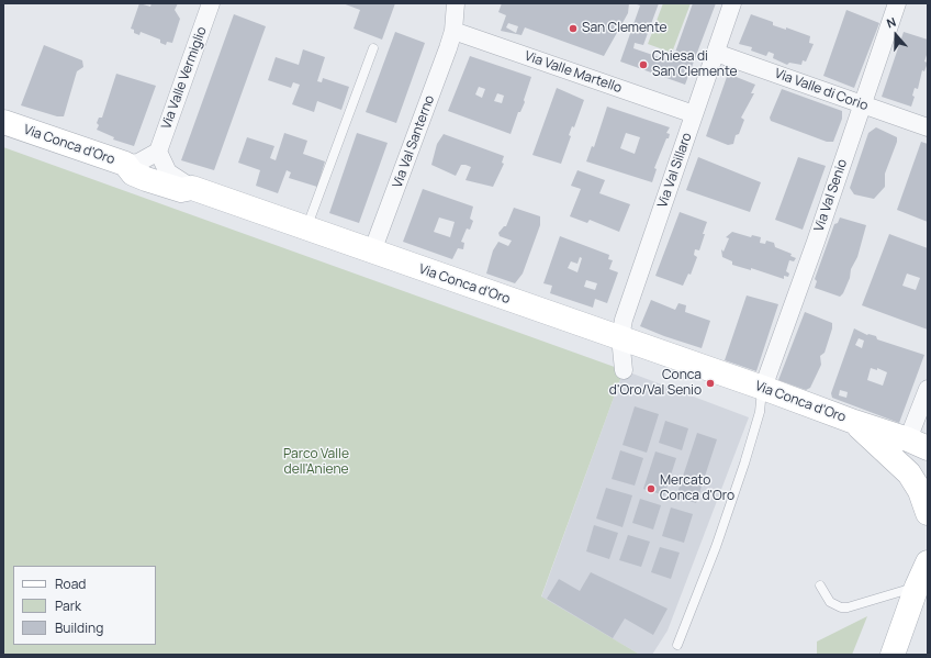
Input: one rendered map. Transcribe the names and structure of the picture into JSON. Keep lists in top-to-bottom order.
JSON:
{
  "streets": {
    "street": [
      "Via Valle Martello",
      "Via Valle Vermiglio",
      "Via Valle di Corio",
      "Via Val Santerno",
      "Via Conca d'Oro",
      "Via Val Sillaro",
      "Via Val Senio"
    ]
  },
  "crossings": [
    ["Via Valle Martello", "Via Val Santerno"],
    ["Via Valle Martello", "Via Val Sillaro"],
    ["Via Valle di Corio", "Via Val Sillaro"],
    ["Via Valle di Corio", "Via Val Senio"],
    ["Via Val Santerno", "Via Conca d'Oro"],
    ["Via Conca d'Oro", "Via Val Sillaro"],
    ["Via Conca d'Oro", "Via Val Senio"]
  ],
  "parks": ["Parco Valle dell'Aniene"],
  "places": [
    "San Clemente",
    "Chiesa di San Clemente",
    "Conca d'Oro/Val Senio",
    "Mercato Conca d'Oro"
  ],
  "legend": ["Road", "Park", "Building"],
  "north": "top"
}
